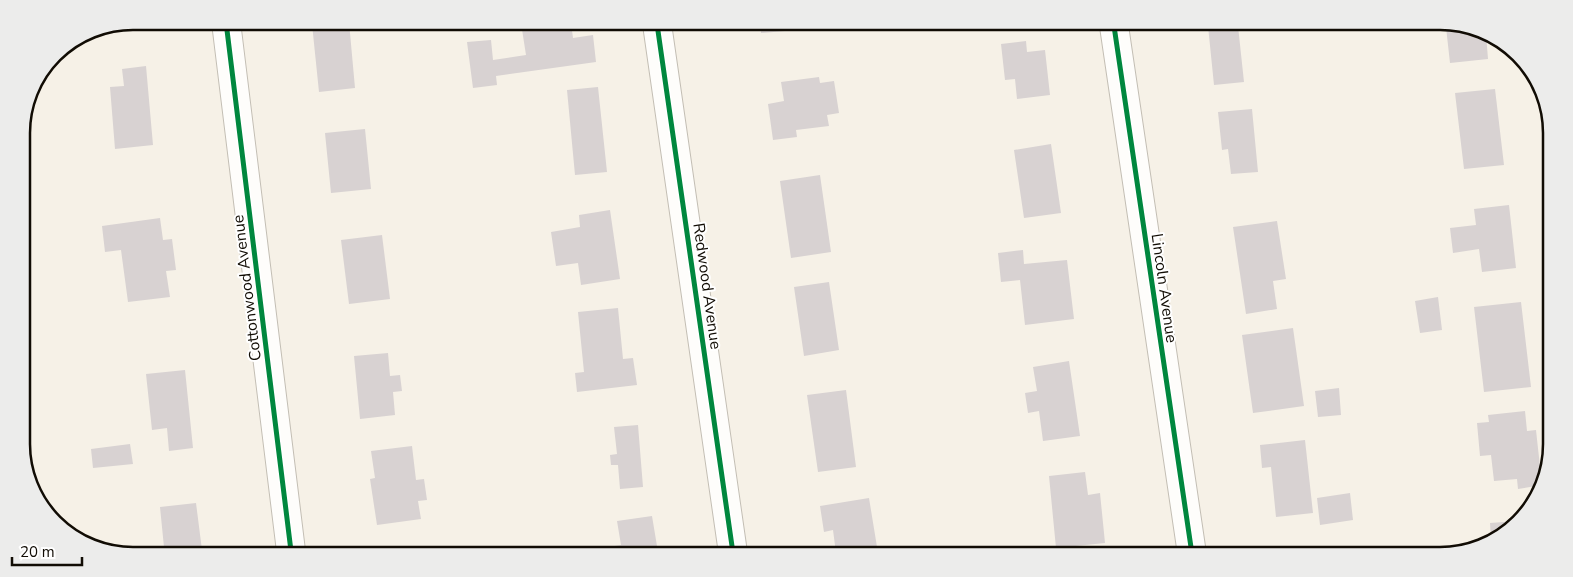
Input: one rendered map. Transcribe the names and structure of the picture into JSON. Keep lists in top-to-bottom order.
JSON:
{
  "streets": {
    "street": ["Redwood Avenue", "Cottonwood Avenue", "Lincoln Avenue"]
  },
  "scale_bar": "20 m"
}
